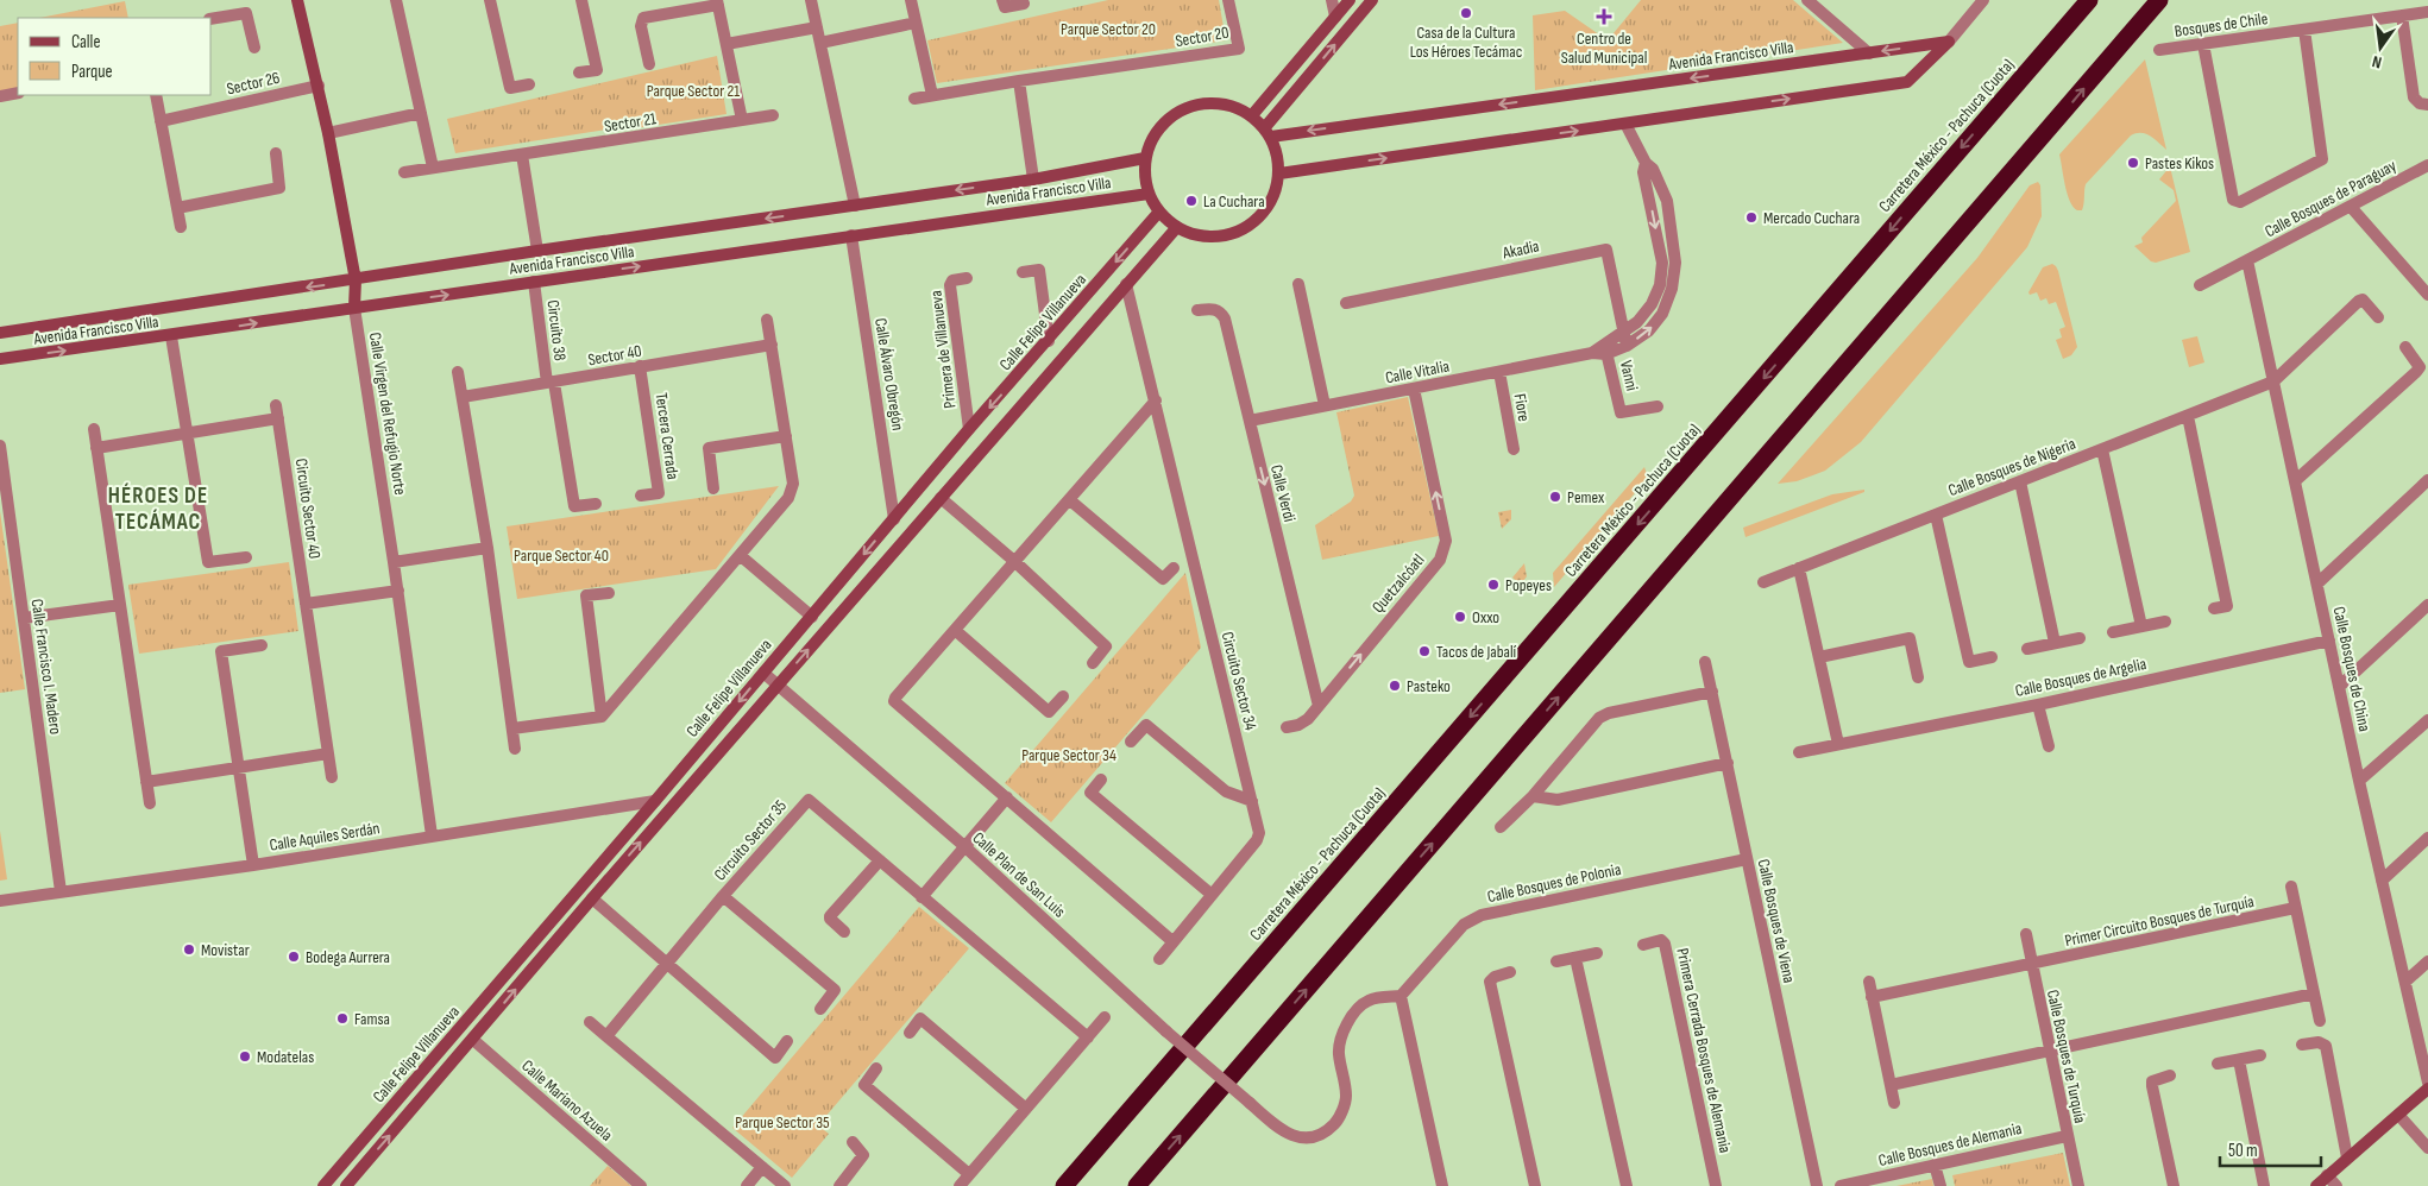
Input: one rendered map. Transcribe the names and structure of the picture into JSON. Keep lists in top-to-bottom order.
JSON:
{
  "streets": {
    "highway": ["Carretera México - Pachuca (Cuota)"],
    "street": [
      "Bosques de Chile",
      "Sector 20",
      "Avenida Francisco Villa",
      "Sector 26",
      "Sector 21",
      "Calle Bosques de Paraguay",
      "Akadia",
      "Calle Felipe Villanueva",
      "Circuito 38",
      "Primera de Villanueva",
      "Sector 40",
      "Calle Vitalia",
      "Calle Álvaro Obregón",
      "Vanni",
      "Fiore",
      "Calle Virgen del Refugio Norte",
      "Tercera Cerrada",
      "Calle Bosques de Nigeria",
      "Calle Verdi",
      "Circuito Sector 40",
      "Quetzalcóatl",
      "Calle Francisco I. Madero",
      "Calle Bosques de China",
      "Calle Bosques de Argelia",
      "Circuito Sector 34",
      "Calle Aquiles Serdán",
      "Circuito Sector 35",
      "Calle Plan de San Luis",
      "Calle Bosques de Polonia",
      "Calle Bosques de Viena",
      "Primer Circuito Bosques de Turquía",
      "Primera Cerrada Bosques de Alemania",
      "Calle Bosques de Turquía",
      "Calle Mariano Azuela",
      "Calle Bosques de Alemania"
    ]
  },
  "crossings": [
    ["Avenida Francisco Villa", "Calle Felipe Villanueva"],
    ["Avenida Francisco Villa", "Circuito 38"],
    ["Avenida Francisco Villa", "Calle Álvaro Obregón"],
    ["Avenida Francisco Villa", "Calle Virgen del Refugio Norte"],
    ["Sector 26", "Calle Virgen del Refugio Norte"],
    ["Calle Bosques de Paraguay", "Calle Bosques de China"],
    ["Akadia", "Calle Vitalia"],
    ["Calle Felipe Villanueva", "Primera de Villanueva"],
    ["Calle Felipe Villanueva", "Calle Álvaro Obregón"],
    ["Calle Felipe Villanueva", "Circuito Sector 34"],
    ["Calle Felipe Villanueva", "Calle Aquiles Serdán"],
    ["Calle Felipe Villanueva", "Calle Plan de San Luis"],
    ["Calle Felipe Villanueva", "Calle Mariano Azuela"],
    ["Circuito 38", "Sector 40"],
    ["Sector 40", "Tercera Cerrada"],
    ["Calle Vitalia", "Vanni"],
    ["Calle Vitalia", "Fiore"],
    ["Calle Vitalia", "Calle Verdi"],
    ["Calle Vitalia", "Quetzalcóatl"],
    ["Calle Virgen del Refugio Norte", "Calle Aquiles Serdán"],
    ["Calle Bosques de Nigeria", "Calle Bosques de China"],
    ["Calle Verdi", "Quetzalcóatl"],
    ["Calle Francisco I. Madero", "Calle Aquiles Serdán"],
    ["Calle Bosques de China", "Calle Bosques de Argelia"],
    ["Calle Plan de San Luis", "Calle Bosques de Polonia"],
    ["Calle Bosques de Polonia", "Calle Bosques de Viena"],
    ["Primer Circuito Bosques de Turquía", "Calle Bosques de Turquía"],
    ["Calle Bosques de Turquía", "Calle Bosques de Alemania"]
  ],
  "one_way": ["Calle Verdi", "Quetzalcóatl"],
  "districts": ["HÉROES DE TECÁMAC"],
  "parks": [
    "Parque Sector 20",
    "Parque Sector 21",
    "Parque Sector 40",
    "Parque Sector 34",
    "Parque Sector 35"
  ],
  "places": {
    "other": [
      "Casa de la Cultura Los Héroes Tecámac",
      "Pastes Kikos",
      "La Cuchara",
      "Mercado Cuchara",
      "Pemex",
      "Popeyes",
      "Oxxo",
      "Tacos de Jabalí",
      "Pasteko",
      "Movistar",
      "Bodega Aurrera",
      "Famsa",
      "Modatelas"
    ],
    "health": ["Centro de Salud Municipal"]
  },
  "legend": ["Calle", "Parque"],
  "scale_bar": "50 m",
  "north": "bottom"
}
